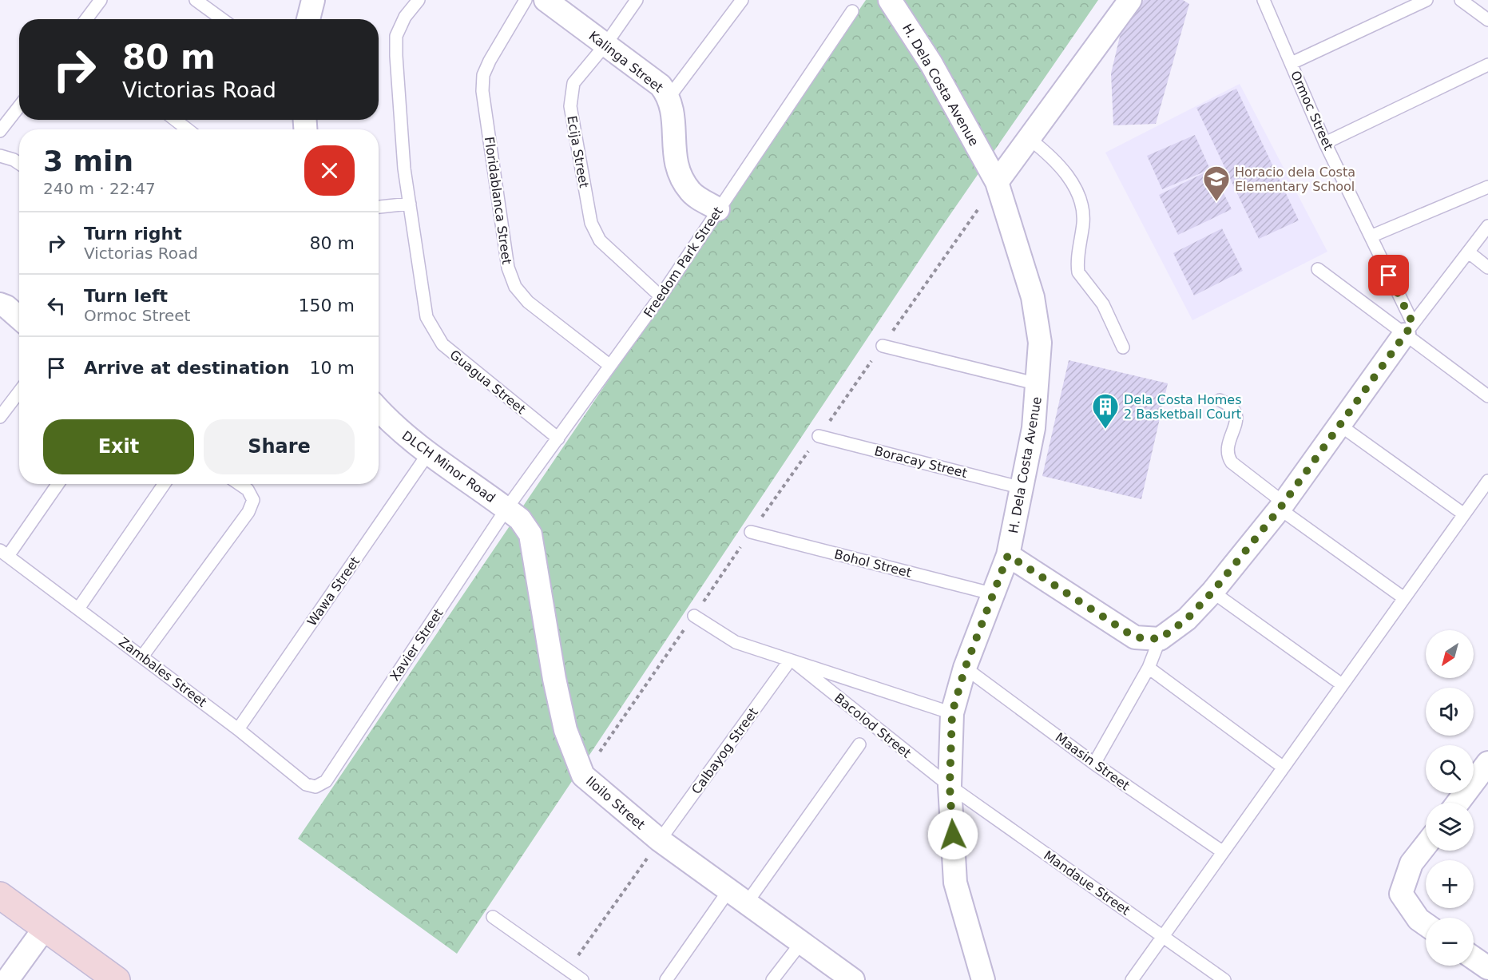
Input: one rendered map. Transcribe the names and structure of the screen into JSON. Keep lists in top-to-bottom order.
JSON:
{
  "streets": {
    "street": [
      "Kalinga Street",
      "H. Dela Costa Avenue",
      "DLCH Minor Road",
      "Iloilo Street"
    ],
    "lane": [
      "Ormoc Street",
      "Ecija Street",
      "Floridablanca Street",
      "Freedom Park Street",
      "Guagua Street",
      "Boracay Street",
      "Bohol Street",
      "Wawa Street",
      "Xavier Street",
      "Zambales Street",
      "Bacolod Street",
      "Calbayog Street",
      "Maasin Street",
      "Mandaue Street"
    ]
  },
  "crossings": [
    ["Kalinga Street", "Ecija Street"],
    ["Kalinga Street", "Freedom Park Street"],
    ["H. Dela Costa Avenue", "Boracay Street"],
    ["H. Dela Costa Avenue", "Bohol Street"],
    ["H. Dela Costa Avenue", "Bacolod Street"],
    ["H. Dela Costa Avenue", "Maasin Street"],
    ["H. Dela Costa Avenue", "Mandaue Street"],
    ["Ecija Street", "Freedom Park Street"],
    ["Floridablanca Street", "Freedom Park Street"],
    ["Freedom Park Street", "Guagua Street"],
    ["Freedom Park Street", "DLCH Minor Road"],
    ["Freedom Park Street", "Xavier Street"],
    ["Freedom Park Street", "Iloilo Street"],
    ["DLCH Minor Road", "Wawa Street"],
    ["DLCH Minor Road", "Xavier Street"],
    ["DLCH Minor Road", "Iloilo Street"],
    ["Wawa Street", "Zambales Street"],
    ["Xavier Street", "Zambales Street"],
    ["Xavier Street", "Iloilo Street"],
    ["Bacolod Street", "Calbayog Street"],
    ["Bacolod Street", "Mandaue Street"],
    ["Calbayog Street", "Iloilo Street"]
  ],
  "places": {
    "school or university": ["Horacio dela Costa Elementary School"],
    "building": ["Dela Costa Homes 2 Basketball Court"]
  },
  "north": "bottom left",
  "page": {
    "turn": ["80 m", "Victorias Road"],
    "heading": ["3 min", "240 m · 22:47"],
    "list": [
      {
        "name": "Turn right",
        "note": "Victorias Road",
        "value": "80 m"
      },
      {
        "name": "Turn left",
        "note": "Ormoc Street",
        "value": "150 m"
      },
      {
        "name": "Arrive at destination",
        "value": "10 m"
      }
    ],
    "buttons": ["Exit", "Share"],
    "map_buttons": ["+", "−"]
  }
}
